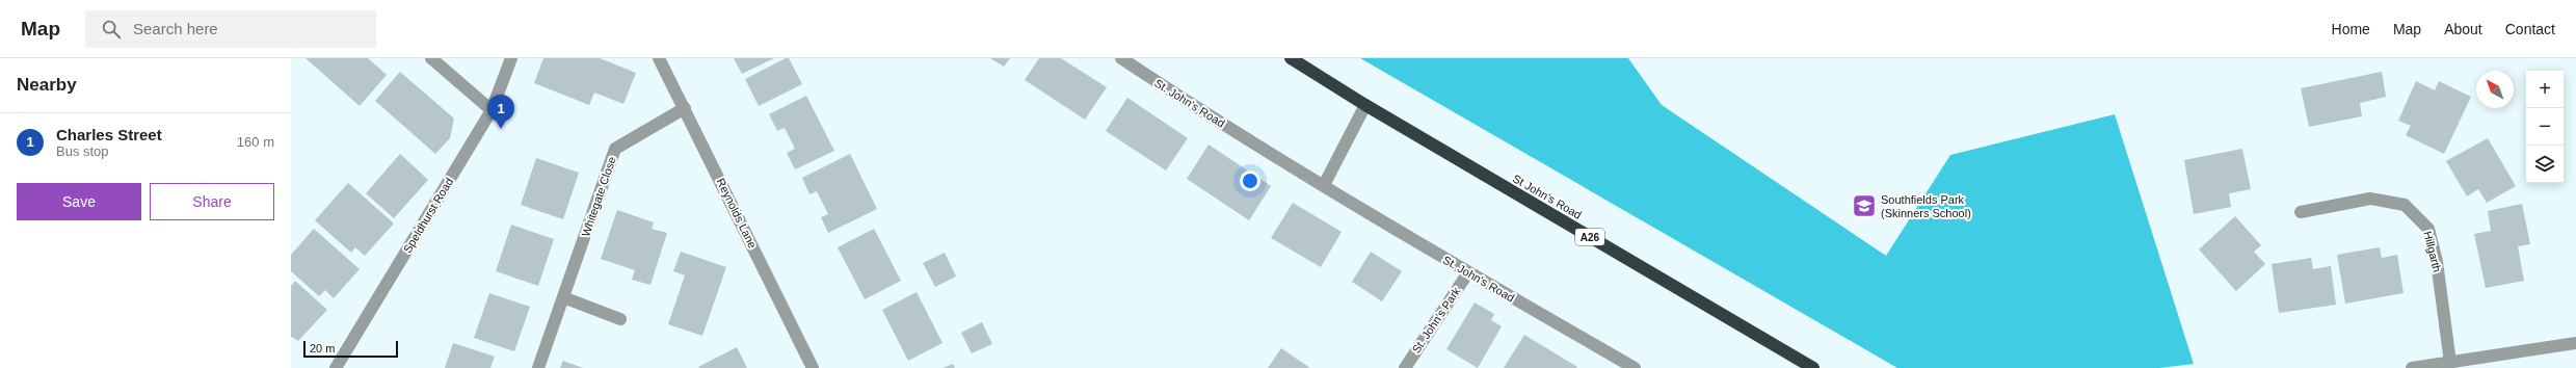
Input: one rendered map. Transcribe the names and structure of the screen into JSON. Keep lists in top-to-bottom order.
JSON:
{
  "streets": {
    "highway": ["St John's Road", "A26"],
    "street": [
      "St. John's Road",
      "Whitegate Close",
      "Reynolds Lane",
      "Speldhurst Road",
      "Hillgarth",
      "St. John's Park"
    ]
  },
  "crossings": [
    ["St. John's Road", "St. John's Park"],
    ["Whitegate Close", "Reynolds Lane"]
  ],
  "places": {
    "school or university": ["Southfields Park (Skinners School)"]
  },
  "scale_bar": "20 m",
  "north": "top left",
  "page": {
    "header": "Map",
    "search": "Search here",
    "nav": [
      "Home",
      "Map",
      "About",
      "Contact"
    ],
    "heading": "Nearby",
    "map_buttons": ["+", "−"],
    "pins": "1",
    "list": [
      {
        "mark": "1",
        "name": "Charles Street",
        "note": "Bus stop",
        "value": "160 m"
      }
    ],
    "buttons": ["Save", "Share"],
    "scale": "20 m"
  }
}
